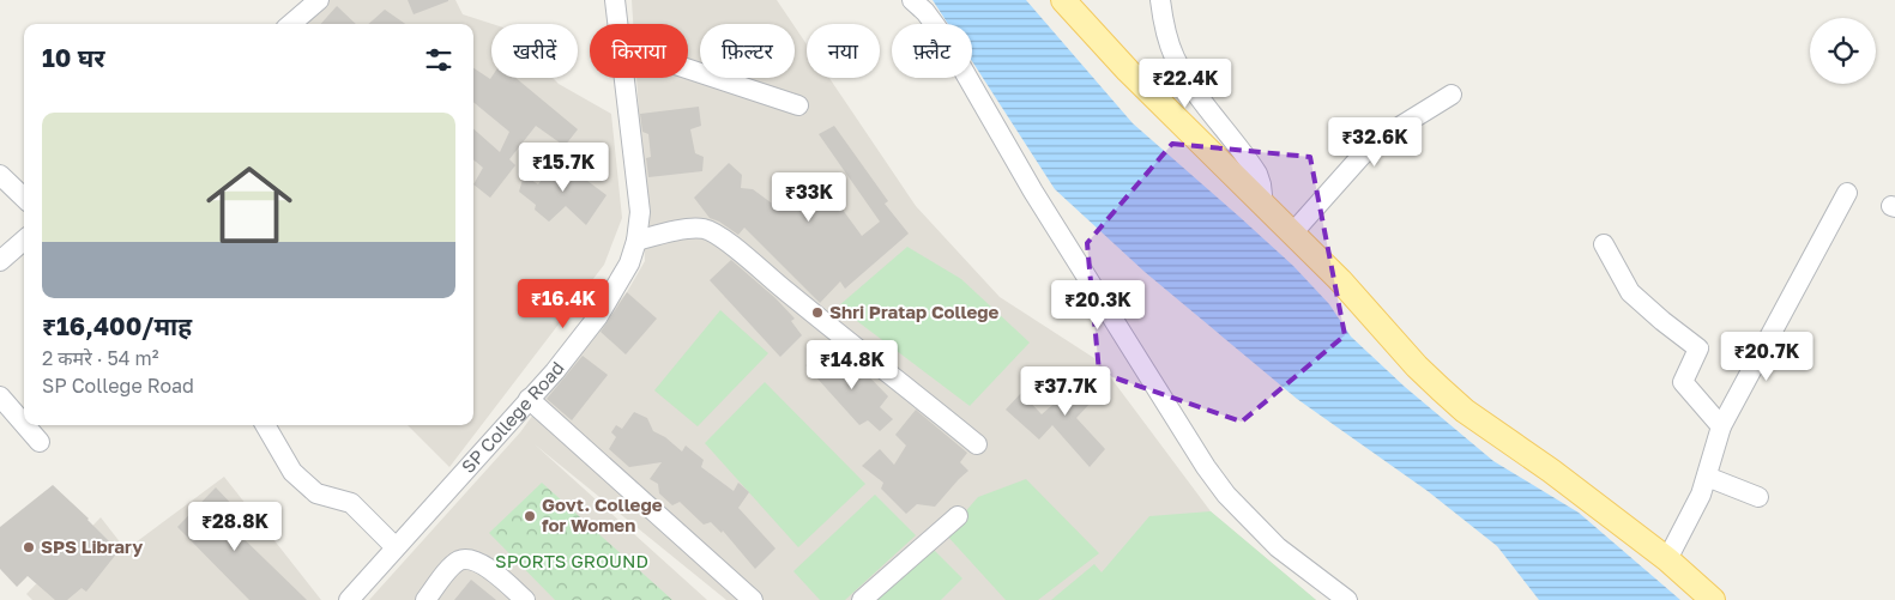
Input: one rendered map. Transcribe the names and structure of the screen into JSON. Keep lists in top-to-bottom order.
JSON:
{
  "streets": {
    "street": ["SP College Road"]
  },
  "parks": ["SPORTS GROUND"],
  "places": ["Shri Pratap College", "Govt. College for Women", "SPS Library"],
  "page": {
    "chip": [
      "खरीदें",
      "किराया",
      "फ़िल्टर",
      "नया",
      "फ़्लैट"
    ],
    "heading": "10 घर",
    "price": [
      "₹22.4K",
      "₹32.6K",
      "₹15.7K",
      "₹33K",
      "₹16.4K",
      "₹20.3K",
      "₹20.7K",
      "₹14.8K",
      "₹37.7K",
      "₹28.8K"
    ],
    "list": [
      {
        "name": "₹16,400/माह",
        "note": "2 कमरे · 54 m² · SP College Road"
      }
    ]
  }
}
